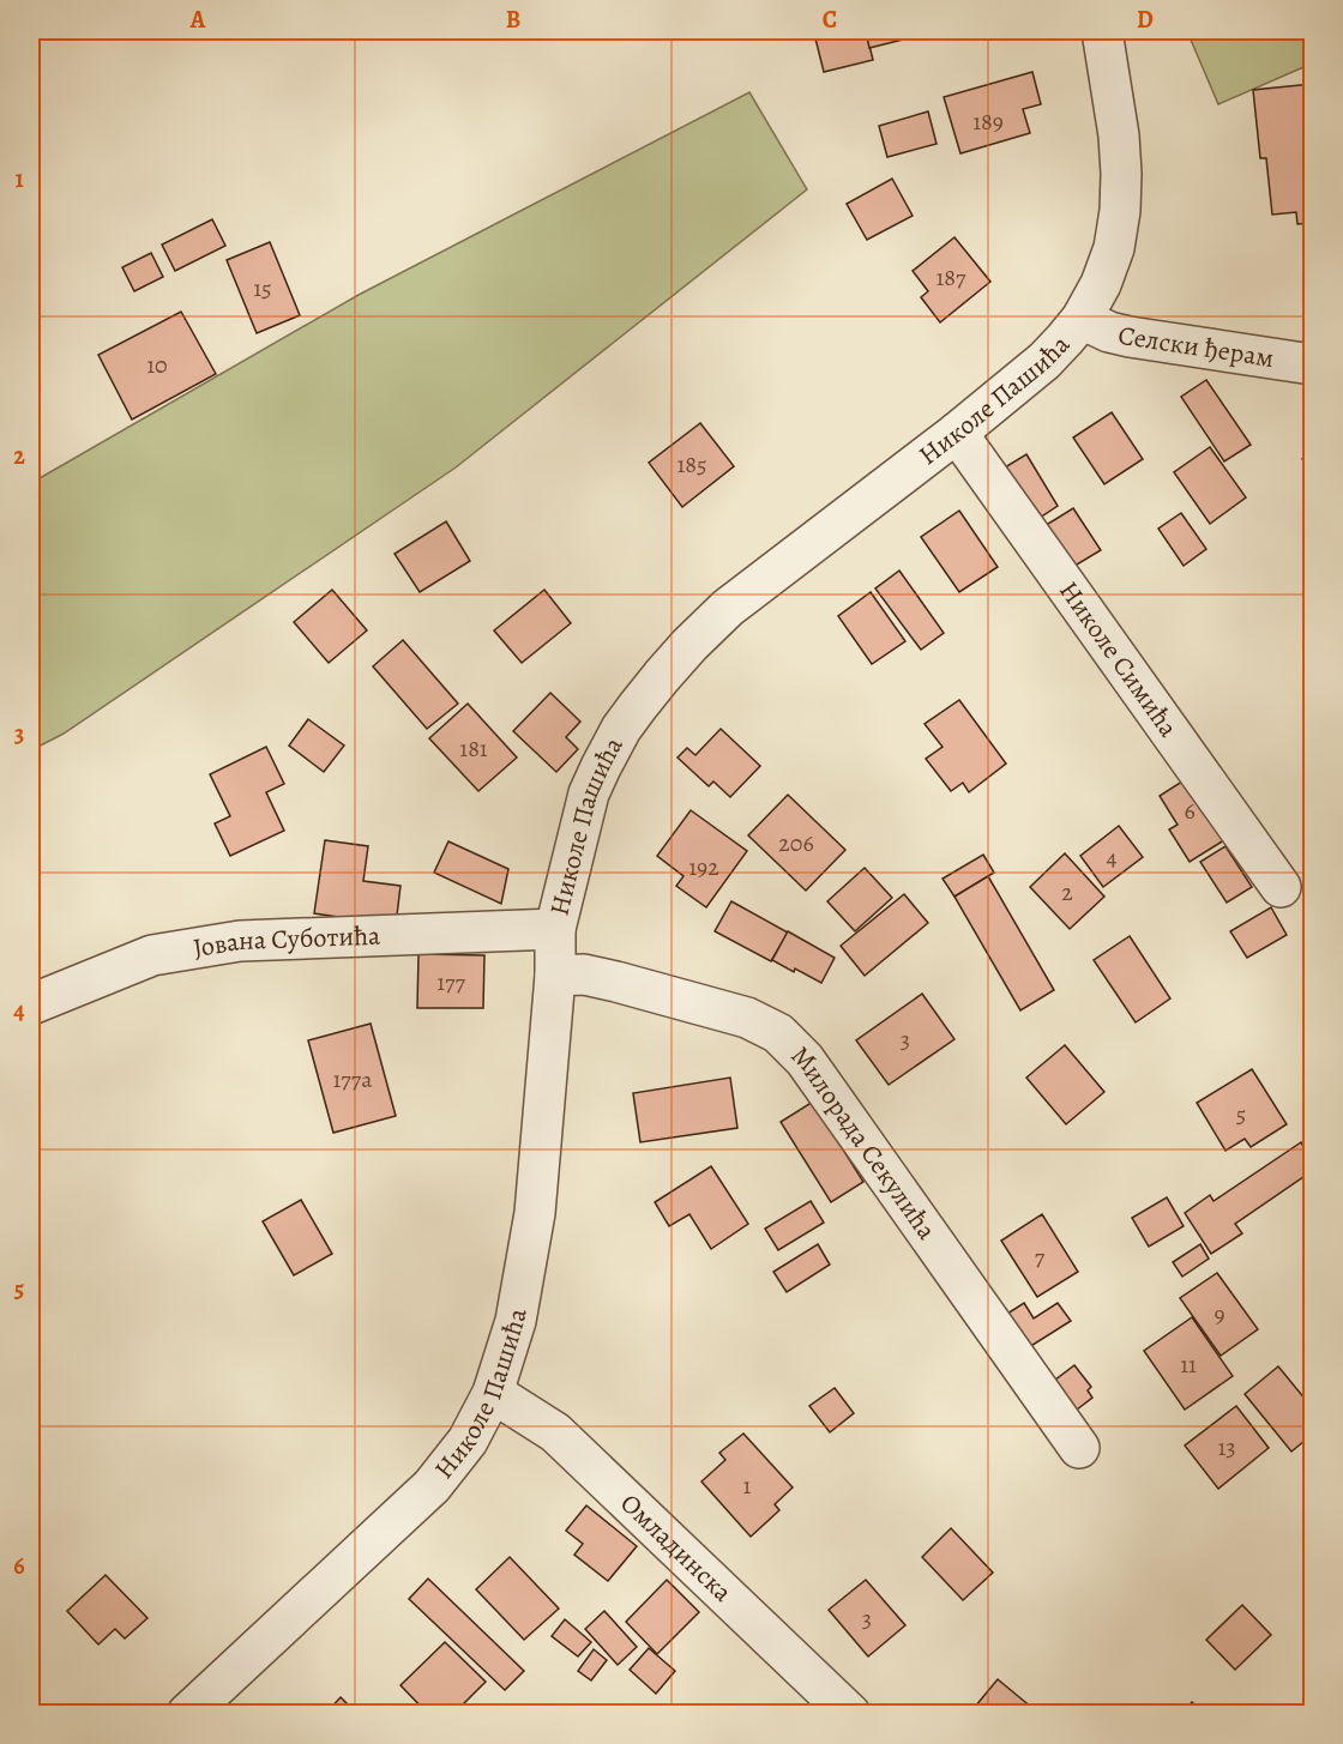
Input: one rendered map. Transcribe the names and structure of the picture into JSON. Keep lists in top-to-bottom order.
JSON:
{
  "streets": {
    "street": [
      "Селски ђерам",
      "Николе Пашића",
      "Николе Симића",
      "Јована Суботића",
      "Милорада Секулића",
      "Омладинска"
    ]
  },
  "crossings": [
    ["Селски ђерам", "Николе Пашића"],
    ["Николе Пашића", "Николе Симића"],
    ["Николе Пашића", "Јована Суботића"],
    ["Николе Пашића", "Милорада Секулића"],
    ["Николе Пашића", "Омладинска"]
  ],
  "house_numbers": [
    "189",
    "187",
    "15",
    "10",
    "185",
    "181",
    "6",
    "206",
    "4",
    "192",
    "2",
    "177",
    "3",
    "177a",
    "5",
    "7",
    "9",
    "11",
    "13",
    "1",
    "3"
  ],
  "grid": {
    "columns": [
      "A",
      "B",
      "C",
      "D"
    ],
    "rows": [
      "1",
      "2",
      "3",
      "4",
      "5",
      "6"
    ]
  }
}
